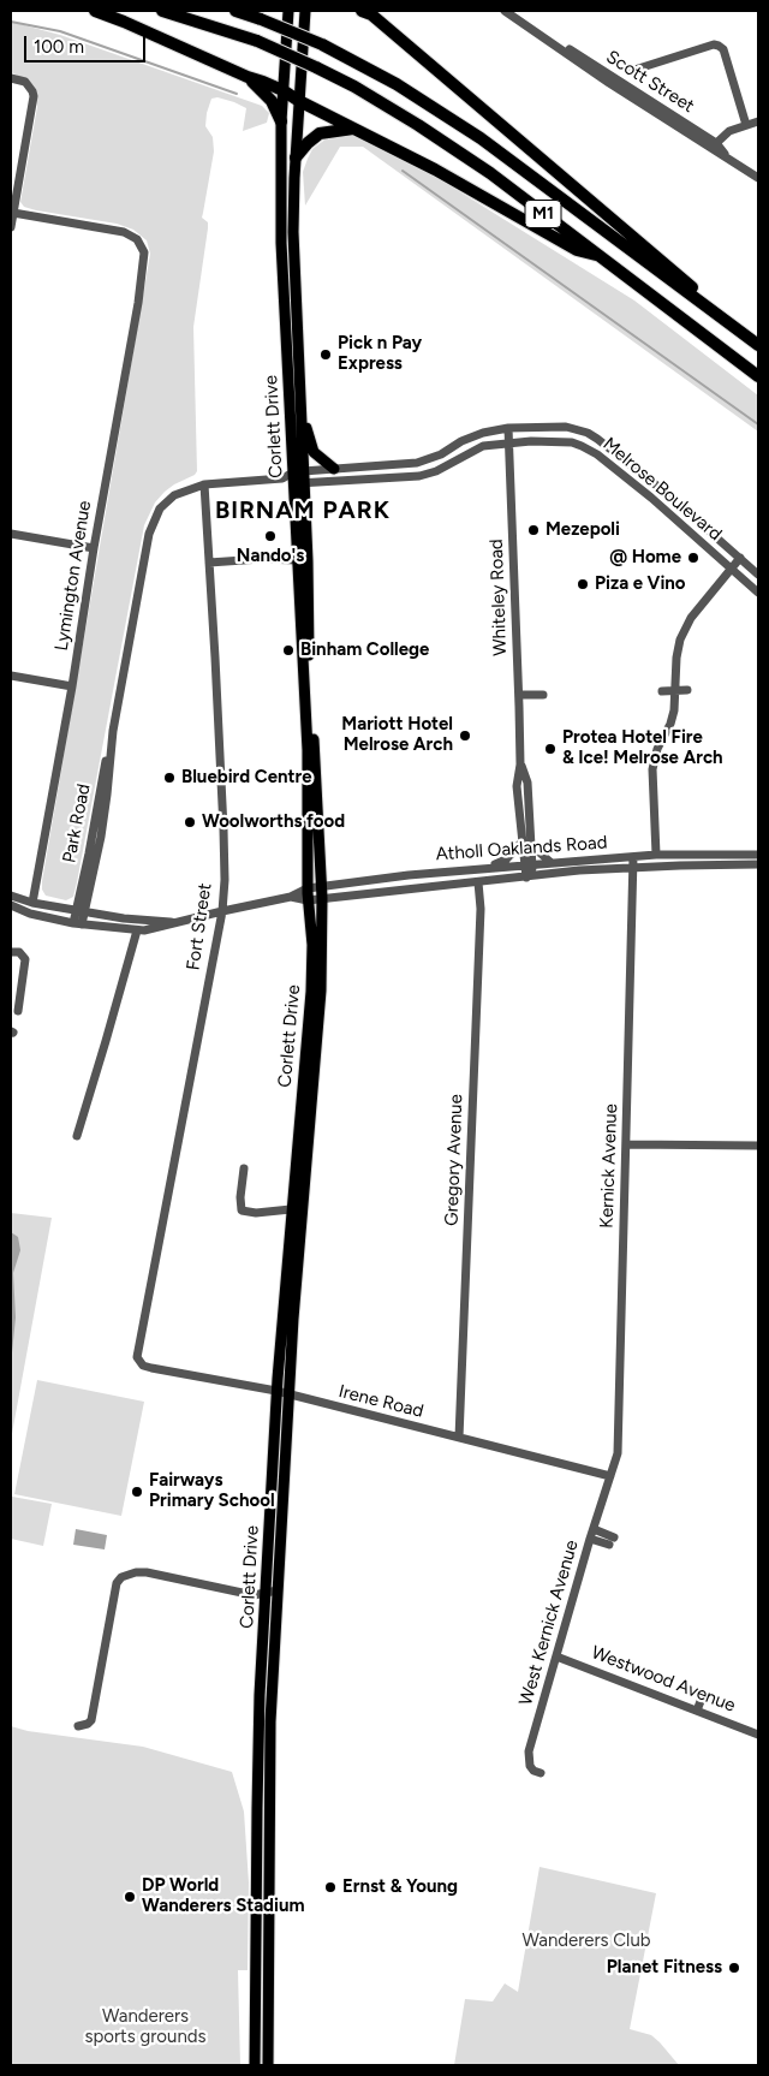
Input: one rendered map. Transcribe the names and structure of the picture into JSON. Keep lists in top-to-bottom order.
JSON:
{
  "streets": {
    "highway": ["M1"],
    "main road": ["Corlett Drive"],
    "street": [
      "Scott Street",
      "Melrose Boulevard",
      "Lymington Avenue",
      "Whiteley Road",
      "Park Road",
      "Atholl Oaklands Road",
      "Fort Street",
      "Gregory Avenue",
      "Kernick Avenue",
      "Irene Road",
      "West Kernick Avenue",
      "Westwood Avenue"
    ]
  },
  "crossings": [
    ["Corlett Drive", "Melrose Boulevard"],
    ["Corlett Drive", "Park Road"],
    ["Corlett Drive", "Atholl Oaklands Road"],
    ["Corlett Drive", "Irene Road"],
    ["Melrose Boulevard", "Whiteley Road"],
    ["Melrose Boulevard", "Park Road"],
    ["Lymington Avenue", "Atholl Oaklands Road"],
    ["Whiteley Road", "Atholl Oaklands Road"],
    ["Park Road", "Atholl Oaklands Road"],
    ["Park Road", "Fort Street"],
    ["Atholl Oaklands Road", "Fort Street"],
    ["Atholl Oaklands Road", "Gregory Avenue"],
    ["Atholl Oaklands Road", "Kernick Avenue"],
    ["Fort Street", "Irene Road"],
    ["Gregory Avenue", "Irene Road"],
    ["Kernick Avenue", "Irene Road"],
    ["Kernick Avenue", "West Kernick Avenue"],
    ["Irene Road", "West Kernick Avenue"],
    ["West Kernick Avenue", "Westwood Avenue"]
  ],
  "districts": ["BIRNAM PARK"],
  "parks": ["Wanderers Club", "Wanderers sports grounds"],
  "places": [
    "Pick n Pay Express",
    "Mezepoli",
    "Nando's",
    "@ Home",
    "Piza e Vino",
    "Binham College",
    "Mariott Hotel Melrose Arch",
    "Protea Hotel Fire & Ice! Melrose Arch",
    "Bluebird Centre",
    "Woolworths food",
    "Fairways Primary School",
    "Ernst & Young",
    "DP World Wanderers Stadium",
    "Planet Fitness"
  ],
  "scale_bar": "100 m"
}
